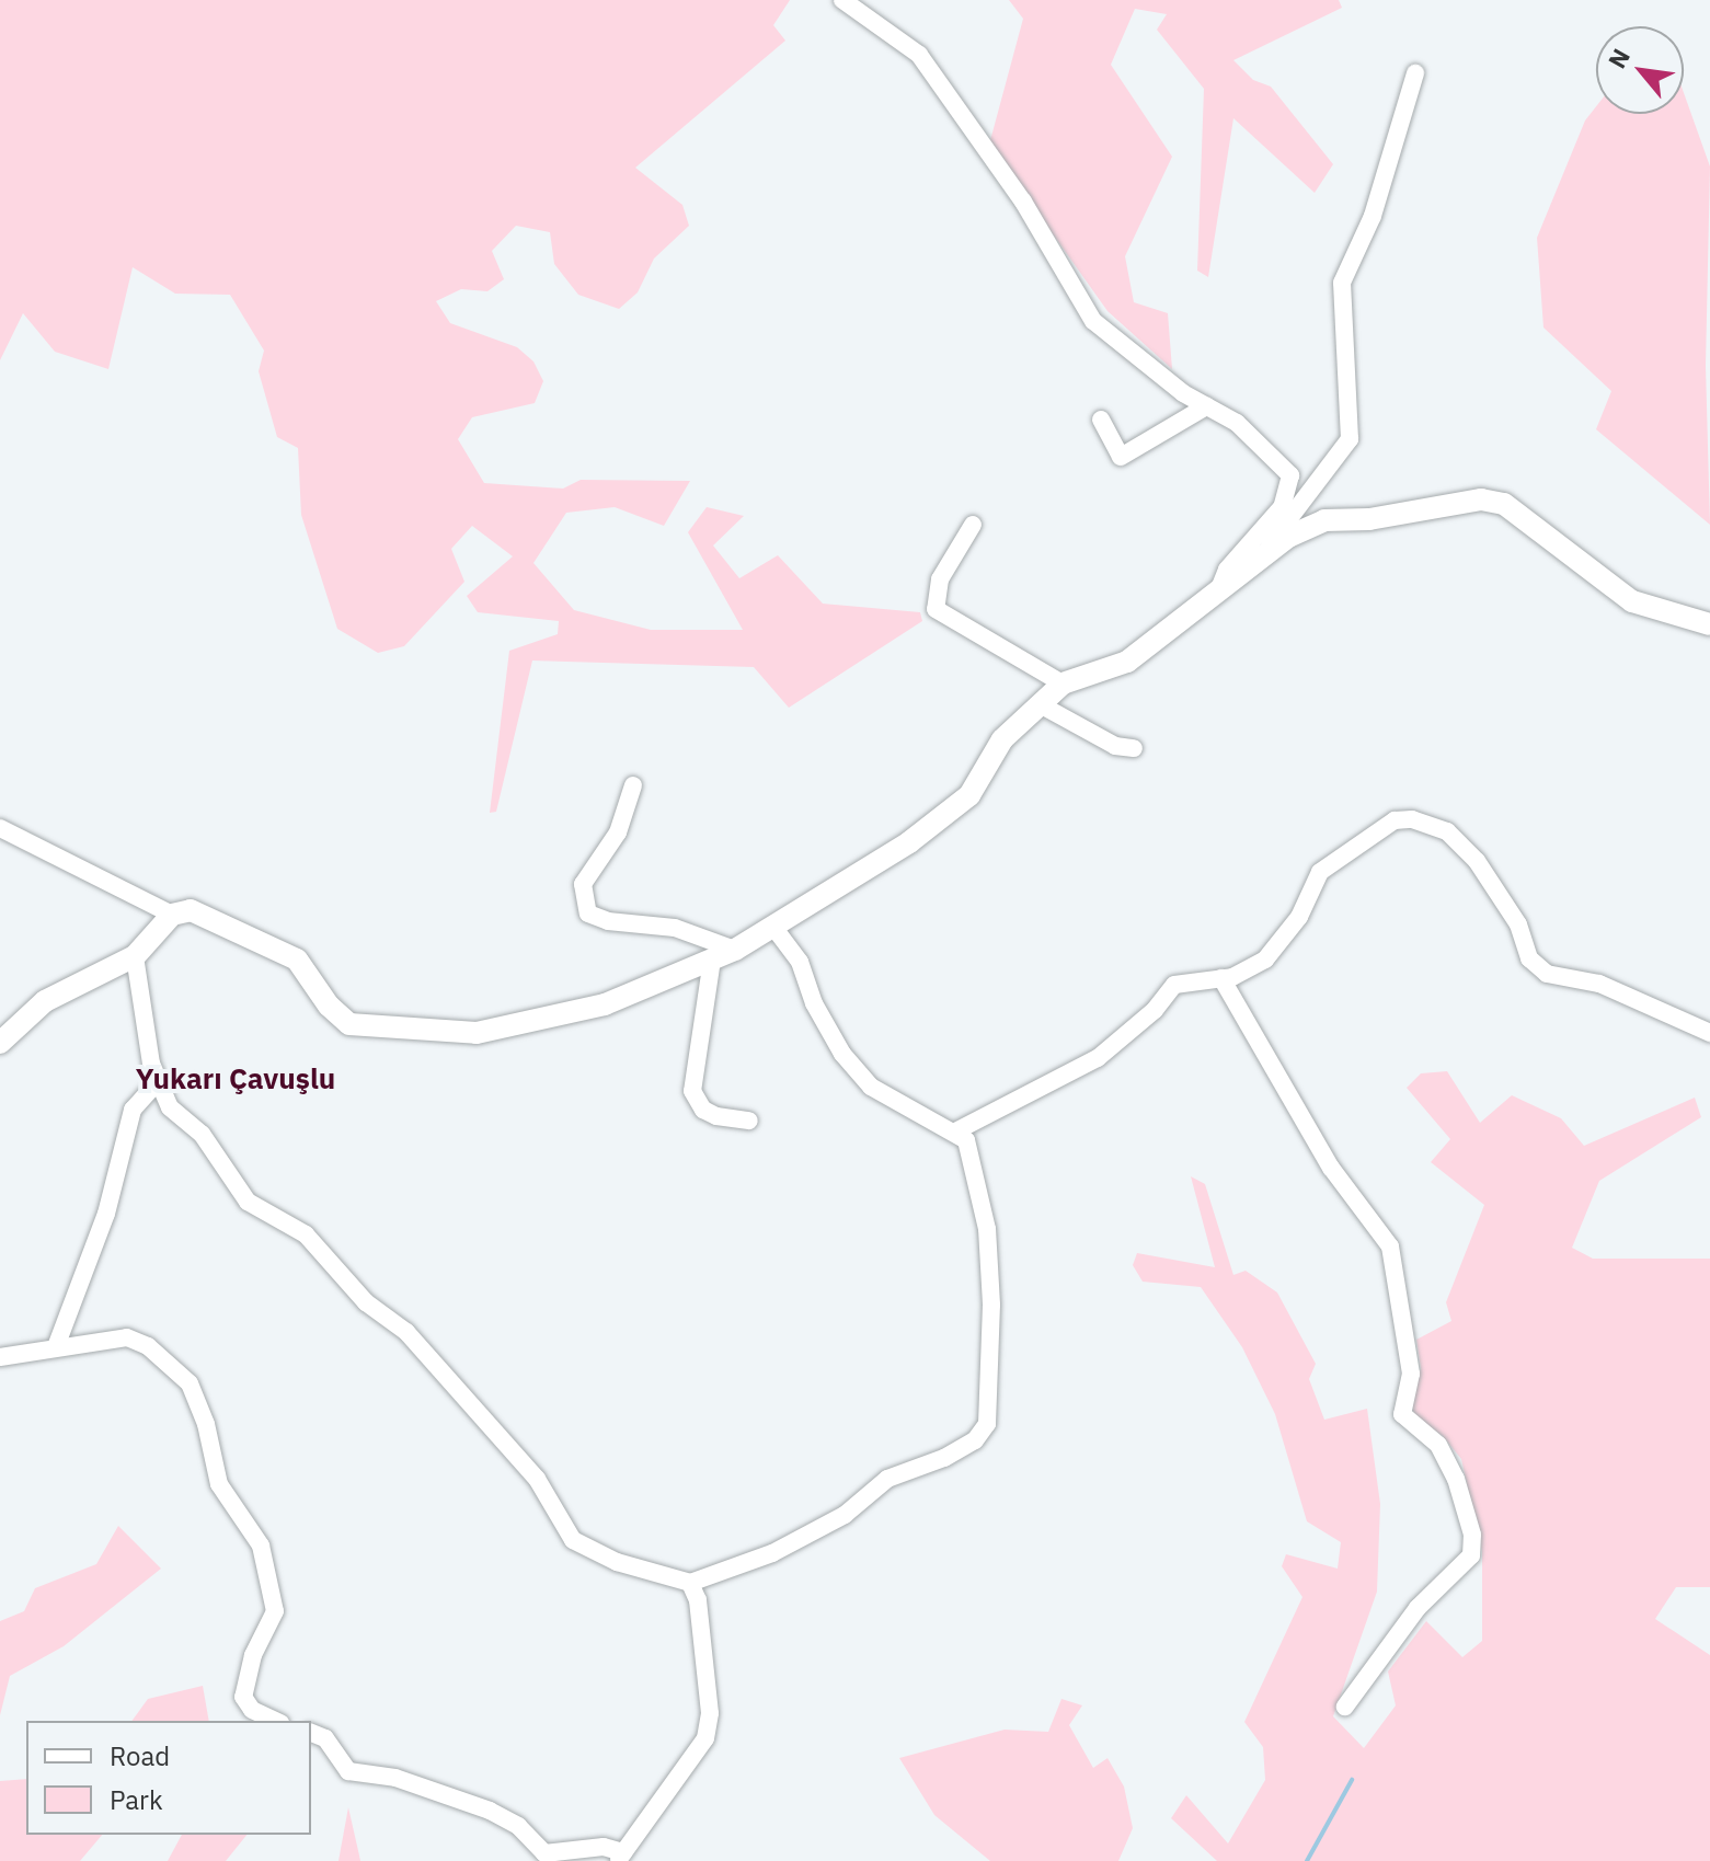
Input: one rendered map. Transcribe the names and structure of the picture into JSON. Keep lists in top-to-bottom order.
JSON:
{
  "districts": ["Yukarı Çavuşlu"],
  "legend": ["Road", "Park"],
  "north": "top left"
}
